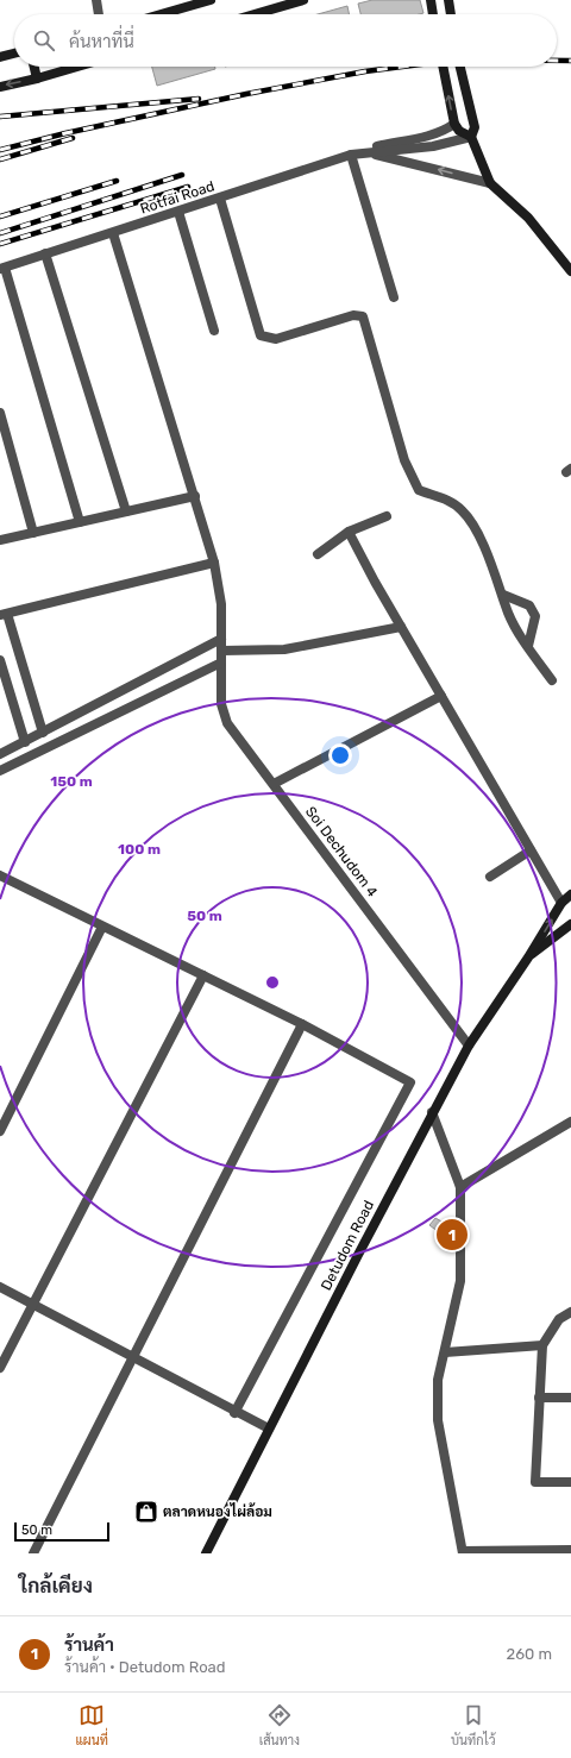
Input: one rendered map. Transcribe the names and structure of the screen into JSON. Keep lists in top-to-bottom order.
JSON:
{
  "streets": {
    "main road": ["Detudom Road"],
    "street": ["Rotfai Road", "Soi Dechudom 4"]
  },
  "crossings": [
    ["Rotfai Road", "Soi Dechudom 4"],
    ["Soi Dechudom 4", "Detudom Road"]
  ],
  "places": {
    "shop": ["ตลาดหนองไผ่ล้อม"]
  },
  "scale_bar": "50 m",
  "page": {
    "search": "ค้นหาที่นี่",
    "pins": "1",
    "scale": "50 m",
    "heading": "ใกล้เคียง",
    "list": [
      {
        "mark": "1",
        "name": "ร้านค้า",
        "note": "ร้านค้า · Detudom Road",
        "value": "260 m"
      }
    ],
    "nav": ["แผนที่", "เส้นทาง", "บันทึกไว้"]
  },
  "rings": ["150 m", "100 m", "50 m"]
}
